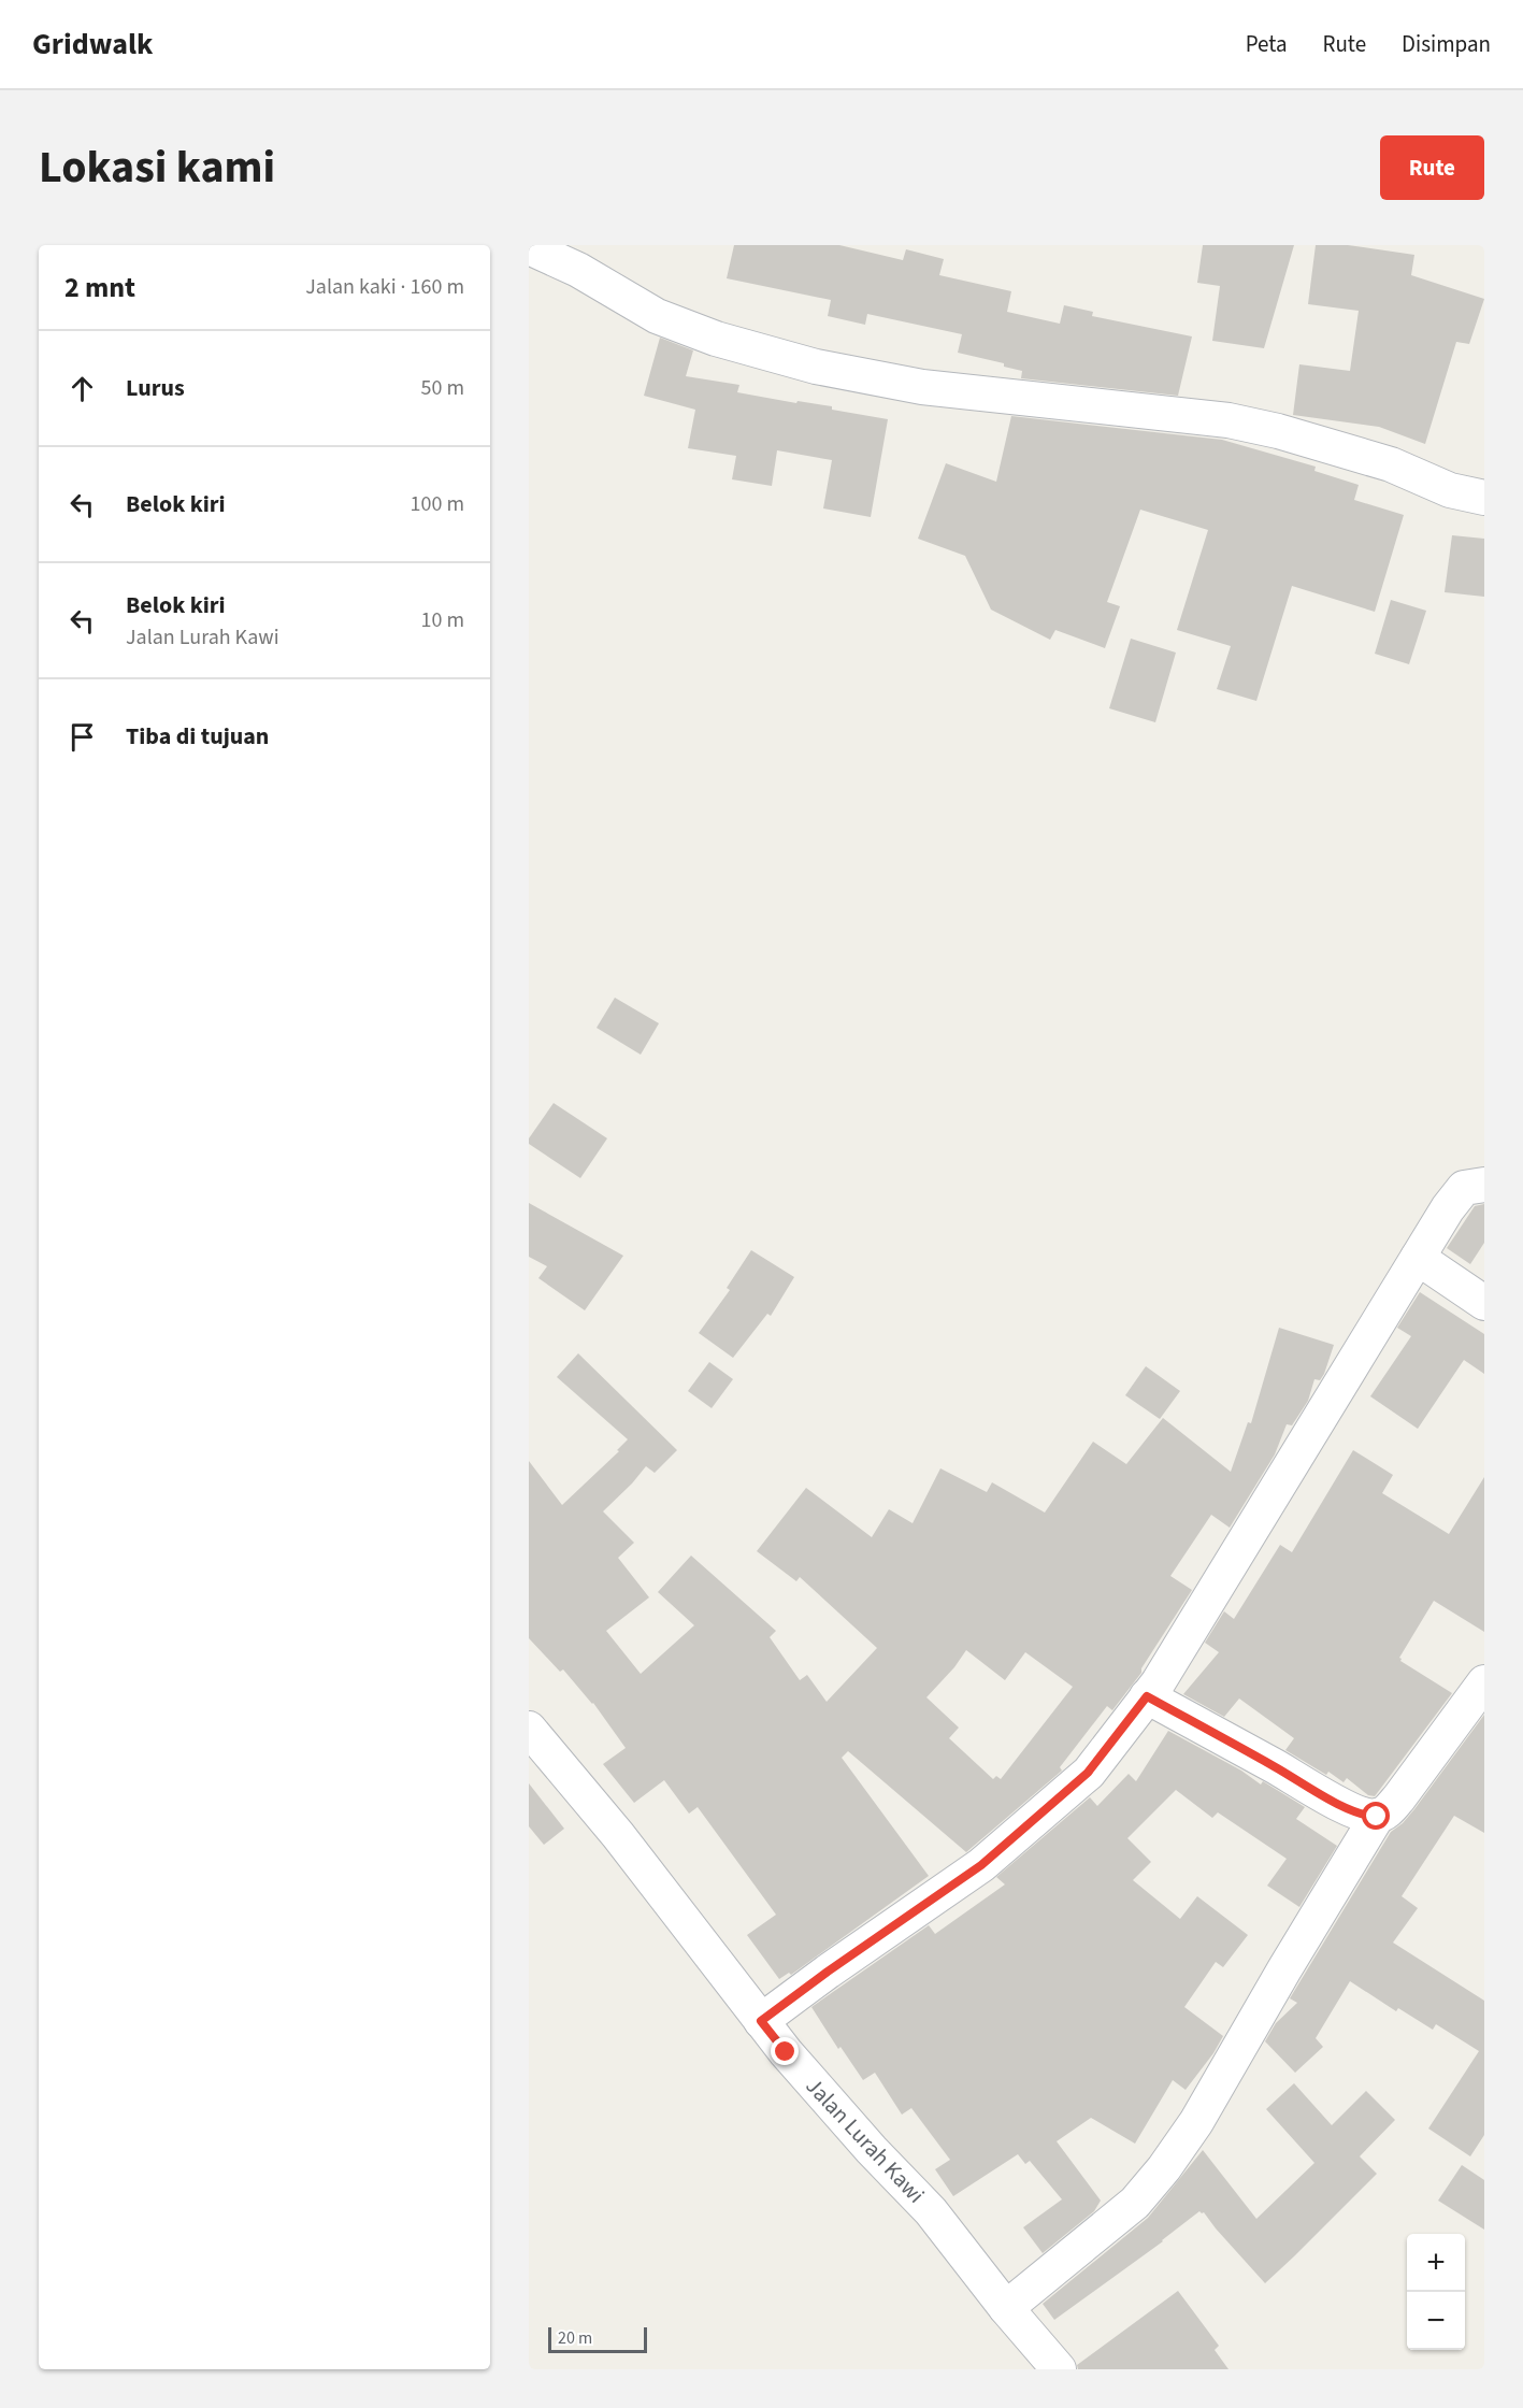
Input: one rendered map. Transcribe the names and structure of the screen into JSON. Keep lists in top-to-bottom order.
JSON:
{
  "streets": {
    "street": ["Jalan Lurah Kawi"]
  },
  "scale_bar": "20 m",
  "page": {
    "header": "Gridwalk",
    "nav": ["Peta", "Rute", "Disimpan"],
    "title": "Lokasi kami",
    "buttons": "Rute",
    "heading": ["2 mnt", "Jalan kaki · 160 m"],
    "list": [
      ["Lurus", "50 m"],
      ["Belok kiri", "100 m"],
      ["Belok kiri", "Jalan Lurah Kawi", "10 m"],
      "Tiba di tujuan"
    ],
    "map_buttons": ["+", "−"],
    "scale": "20 m"
  }
}
